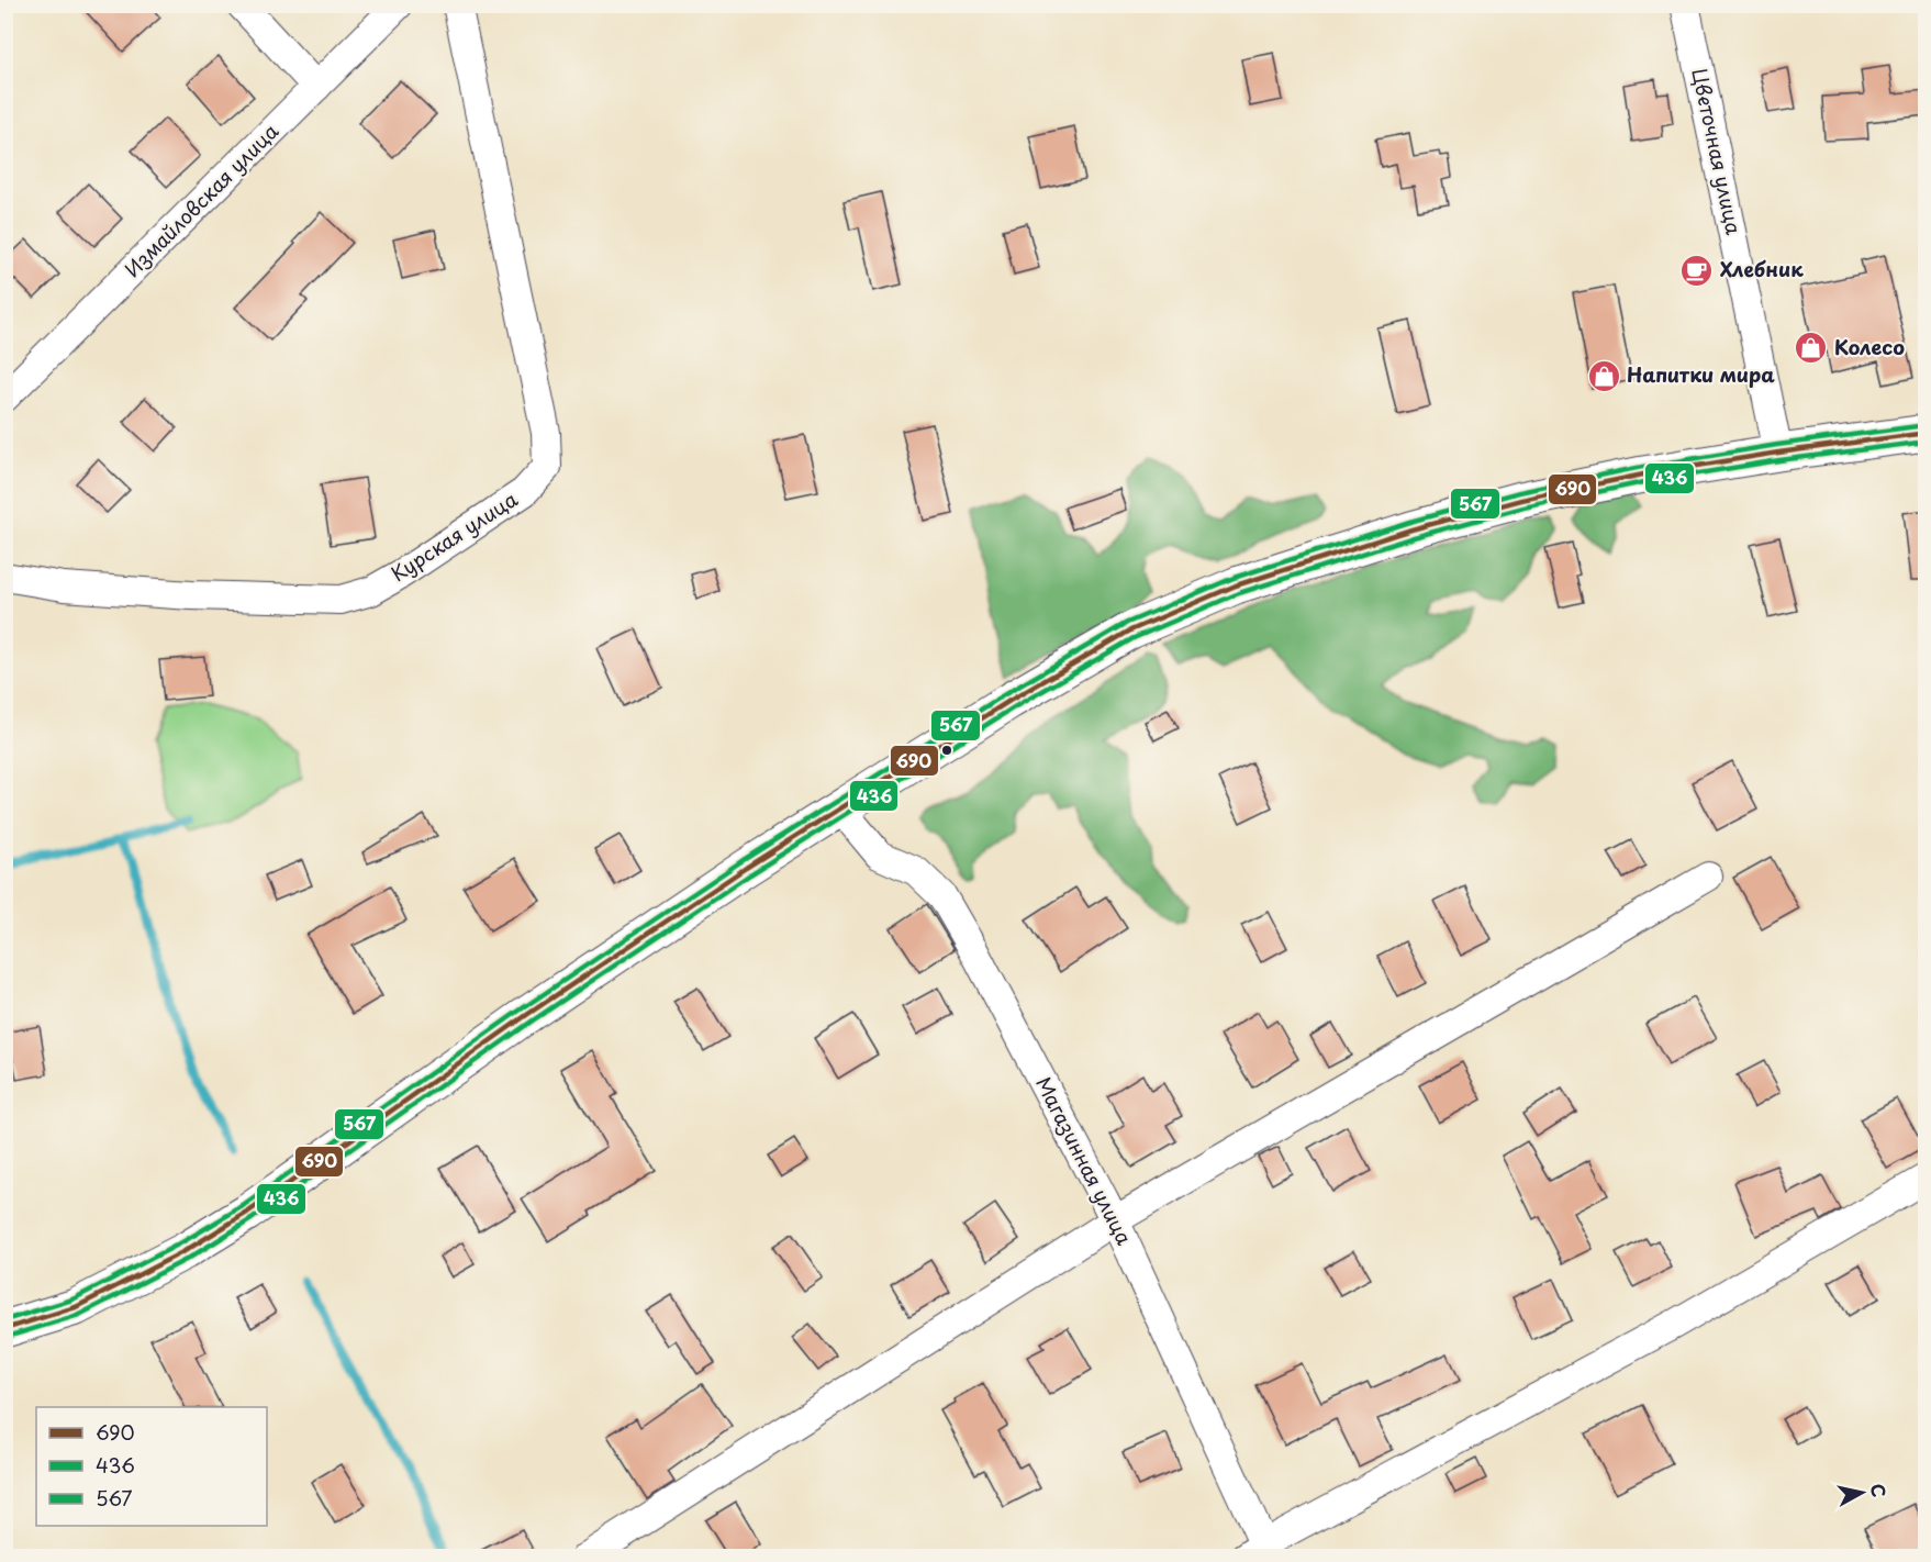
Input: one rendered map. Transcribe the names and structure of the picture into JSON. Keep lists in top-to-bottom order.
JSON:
{
  "streets": {
    "street": [
      "Цветочная улица",
      "Измайловская улица",
      "Курская улица",
      "Магазинная улица"
    ]
  },
  "places": {
    "cafe": ["Хлебник"],
    "shop": ["Колесо", "Напитки мира"]
  },
  "lines": ["transit line 567", "transit line 690", "transit line 436"],
  "legend": ["690", "436", "567"],
  "north": "right"
}
